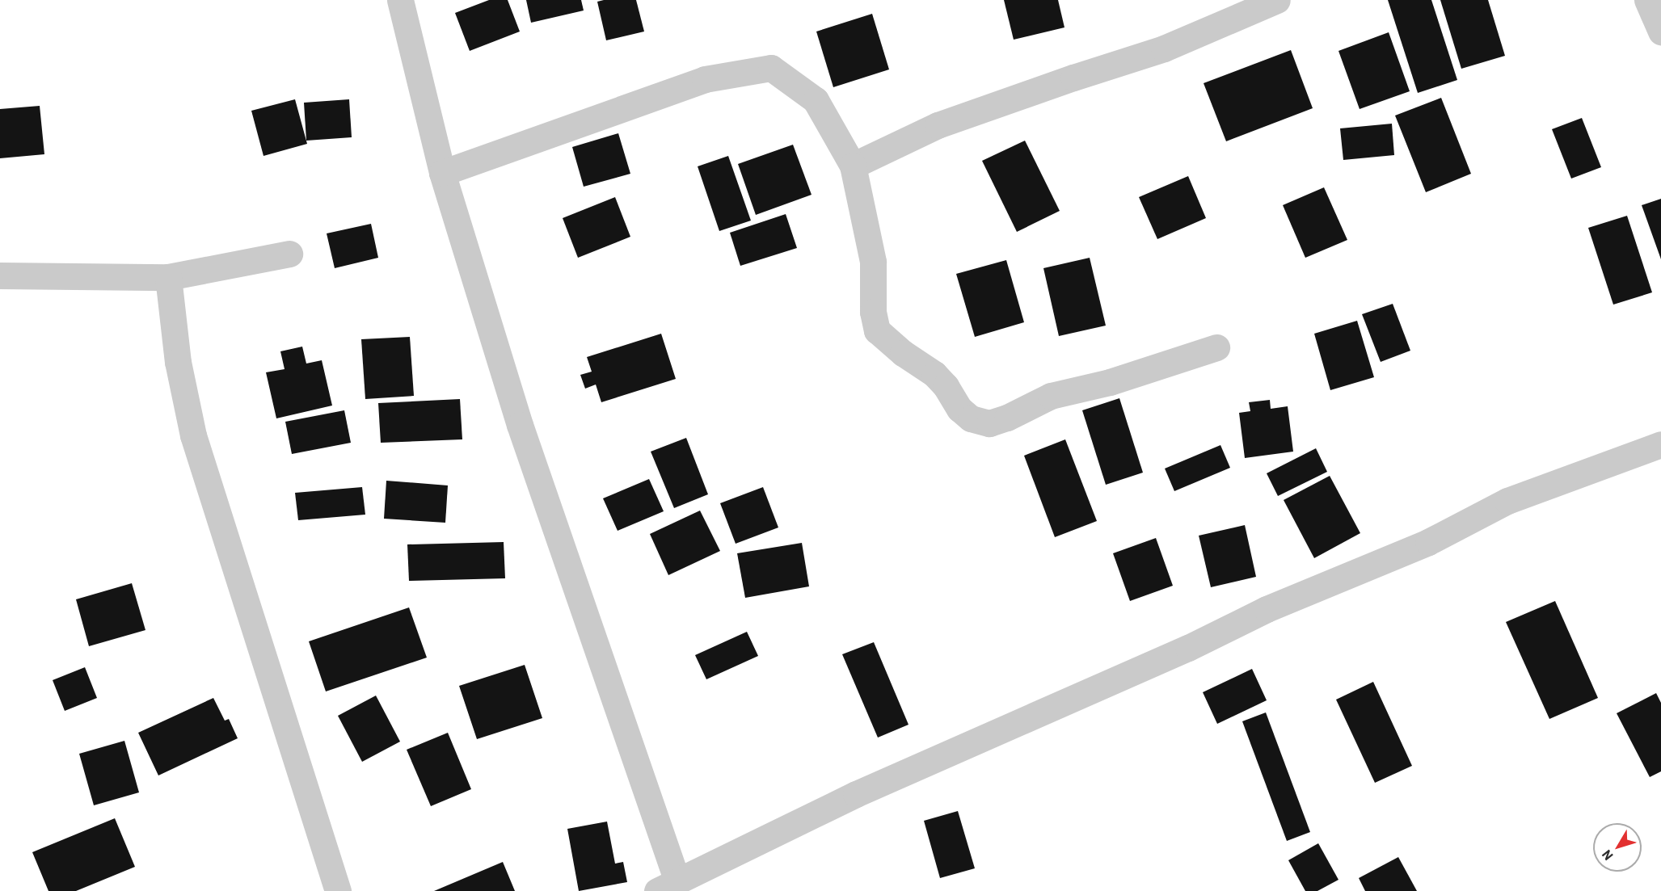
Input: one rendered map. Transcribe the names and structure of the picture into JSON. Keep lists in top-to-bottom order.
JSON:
{
  "north": "bottom left"
}
